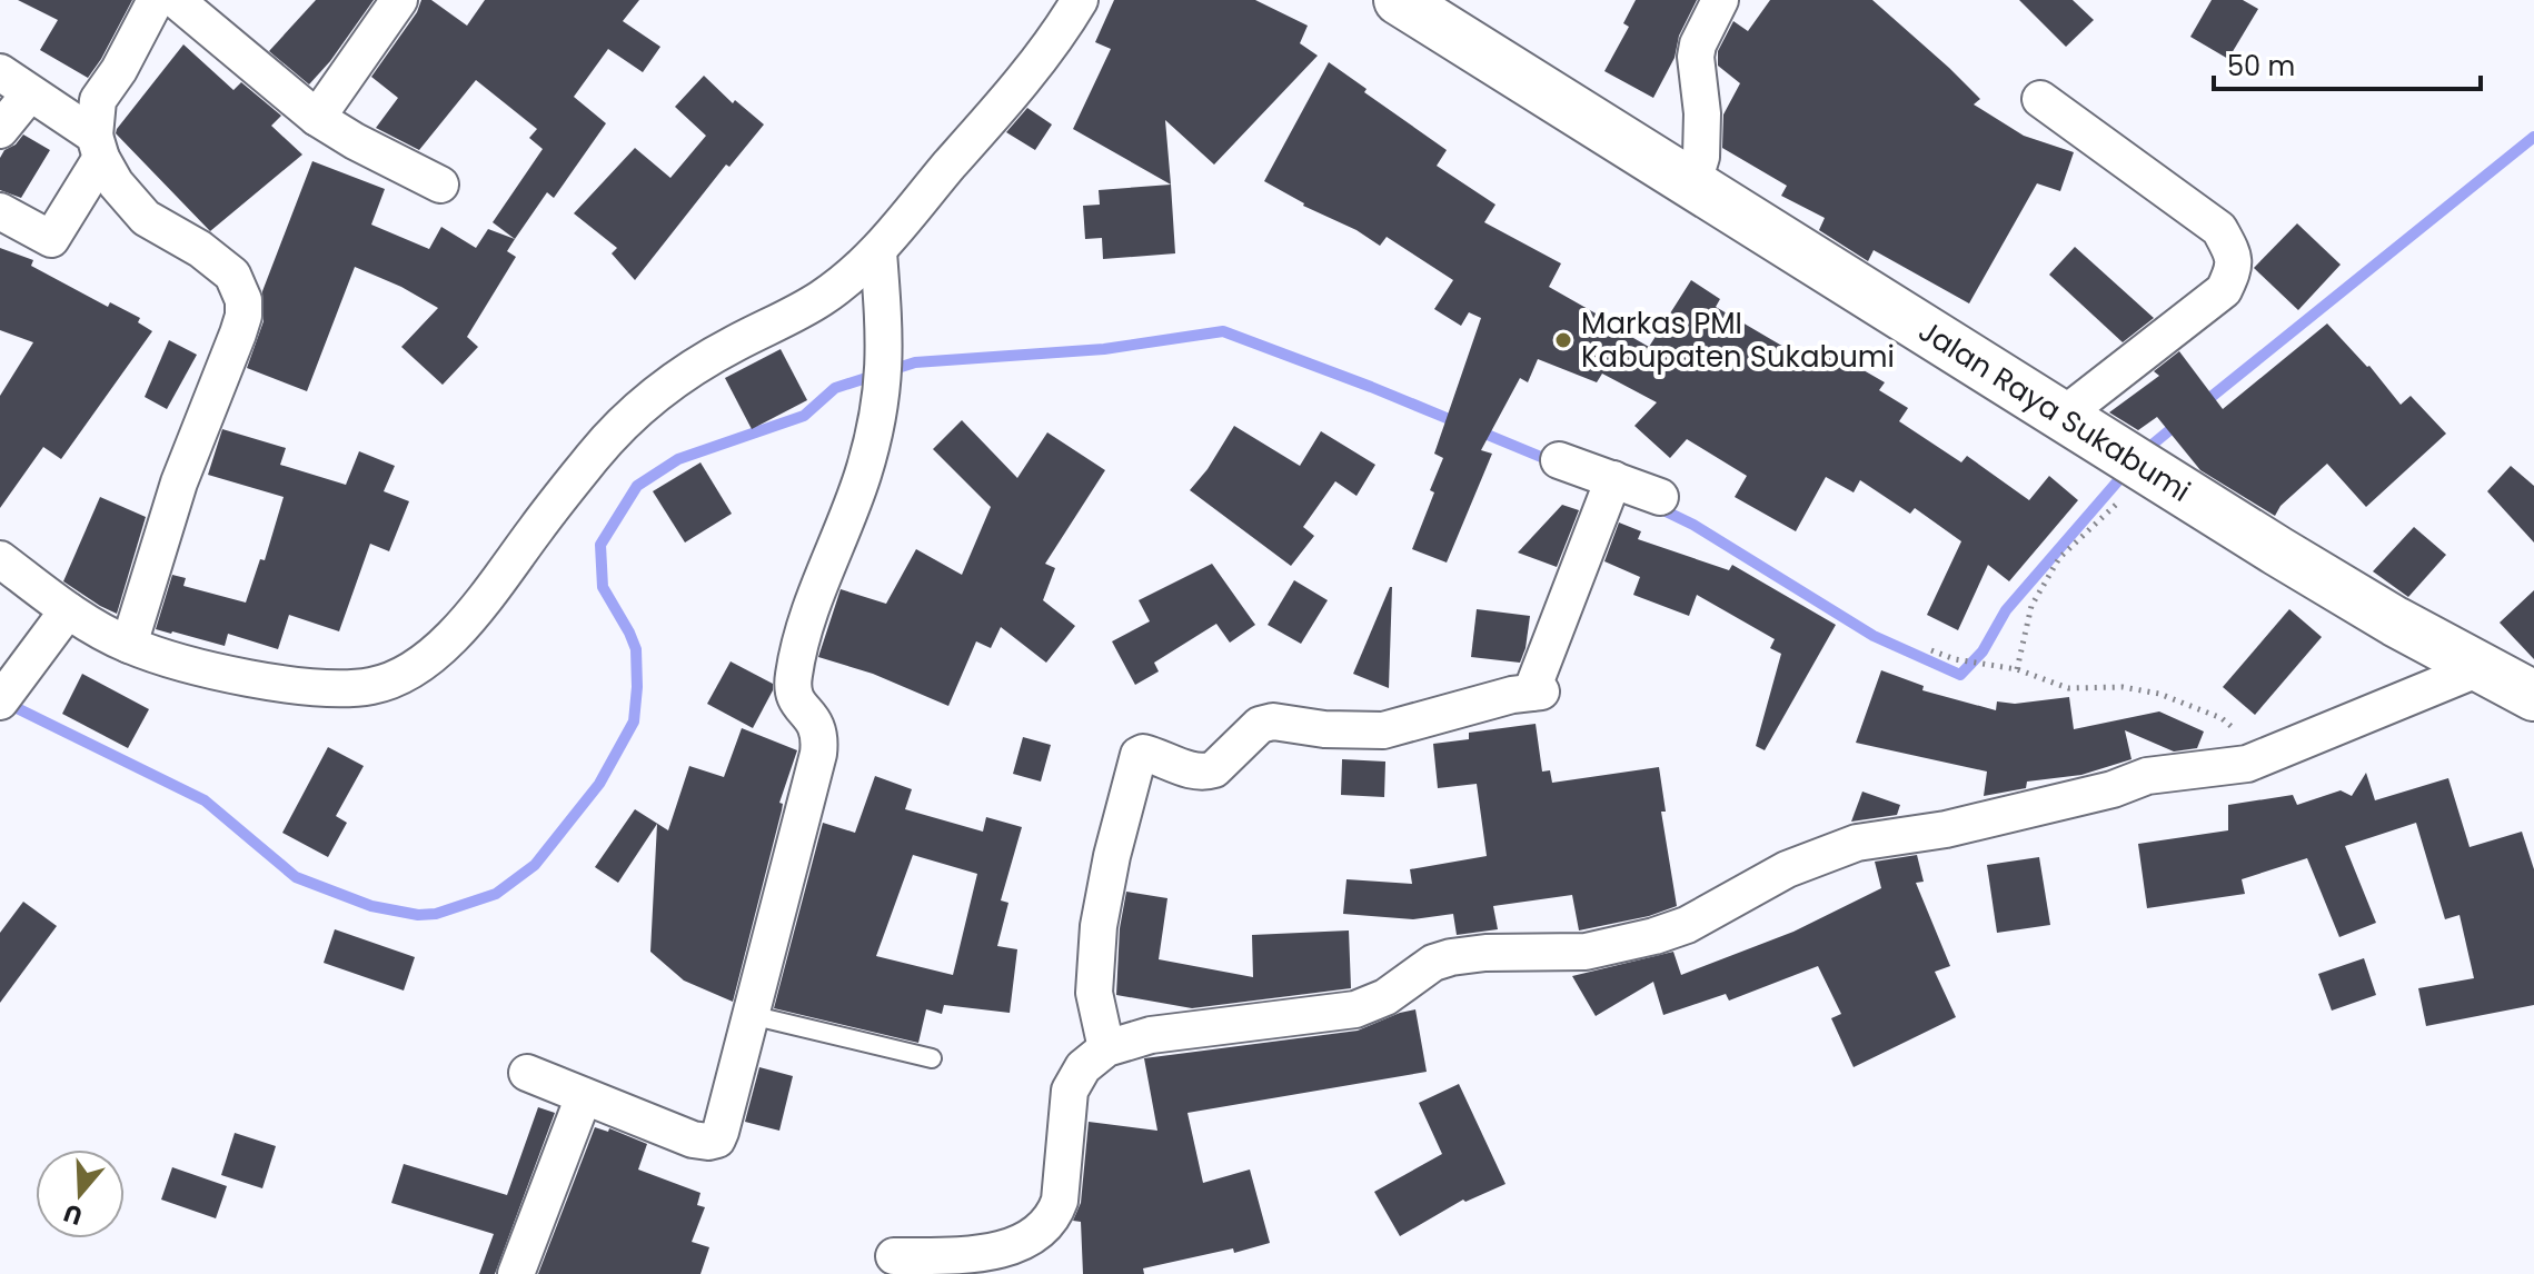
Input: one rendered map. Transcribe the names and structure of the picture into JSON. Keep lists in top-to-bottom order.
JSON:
{
  "streets": {
    "highway": ["Jalan Raya Sukabumi"]
  },
  "places": ["Markas PMI Kabupaten Sukabumi"],
  "scale_bar": "50 m",
  "north": "bottom"
}
